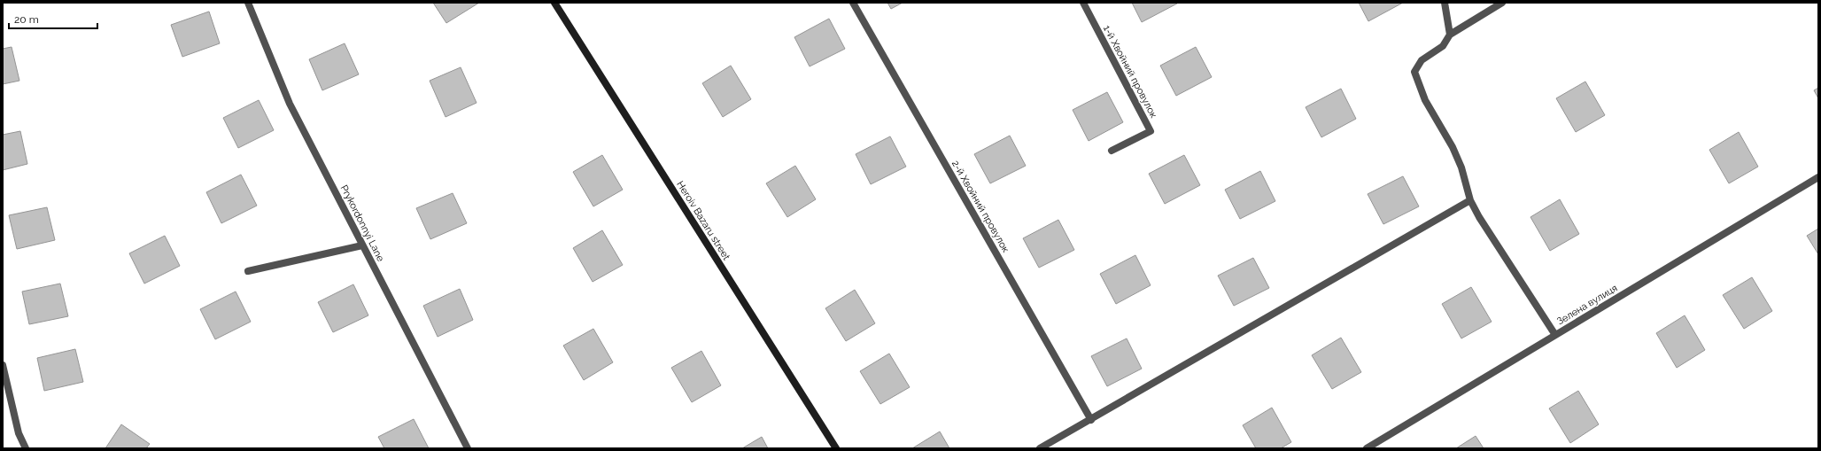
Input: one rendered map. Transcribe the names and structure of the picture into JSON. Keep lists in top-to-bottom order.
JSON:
{
  "streets": {
    "main road": ["Heroiv Bazaru street"],
    "street": [
      "1-й Хвойний провулок",
      "2-й Хвойний провулок",
      "Prykordonnyi Lane",
      "Зелена вулиця"
    ]
  },
  "scale_bar": "20 m"
}
